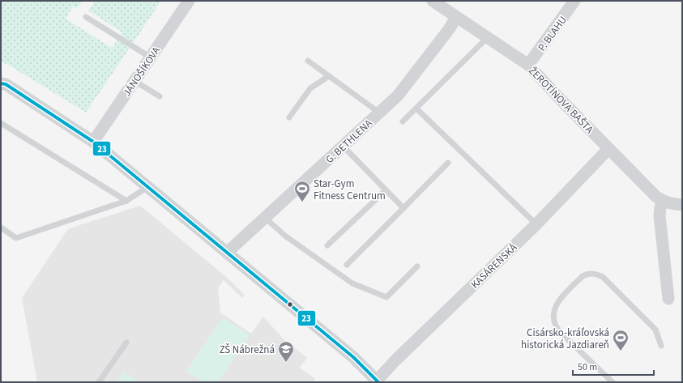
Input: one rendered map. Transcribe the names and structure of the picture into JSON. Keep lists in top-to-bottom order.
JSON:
{
  "streets": {
    "street": [
      "P. BLAHU",
      "JÁNOŠÍKOVA",
      "ŽEROTÍNOVA BAŠTA",
      "G. BETHLENA",
      "KASÁRENSKÁ"
    ]
  },
  "crossings": [
    ["P. BLAHU", "ŽEROTÍNOVA BAŠTA"],
    ["ŽEROTÍNOVA BAŠTA", "G. BETHLENA"],
    ["ŽEROTÍNOVA BAŠTA", "KASÁRENSKÁ"]
  ],
  "places": {
    "sports": ["Star-Gym Fitness Centrum", "Cisársko-kráľovská historická Jazdiareň"],
    "school or university": ["ZŠ Nábrežná"]
  },
  "lines": ["transit line 23"],
  "scale_bar": "50 m"
}
